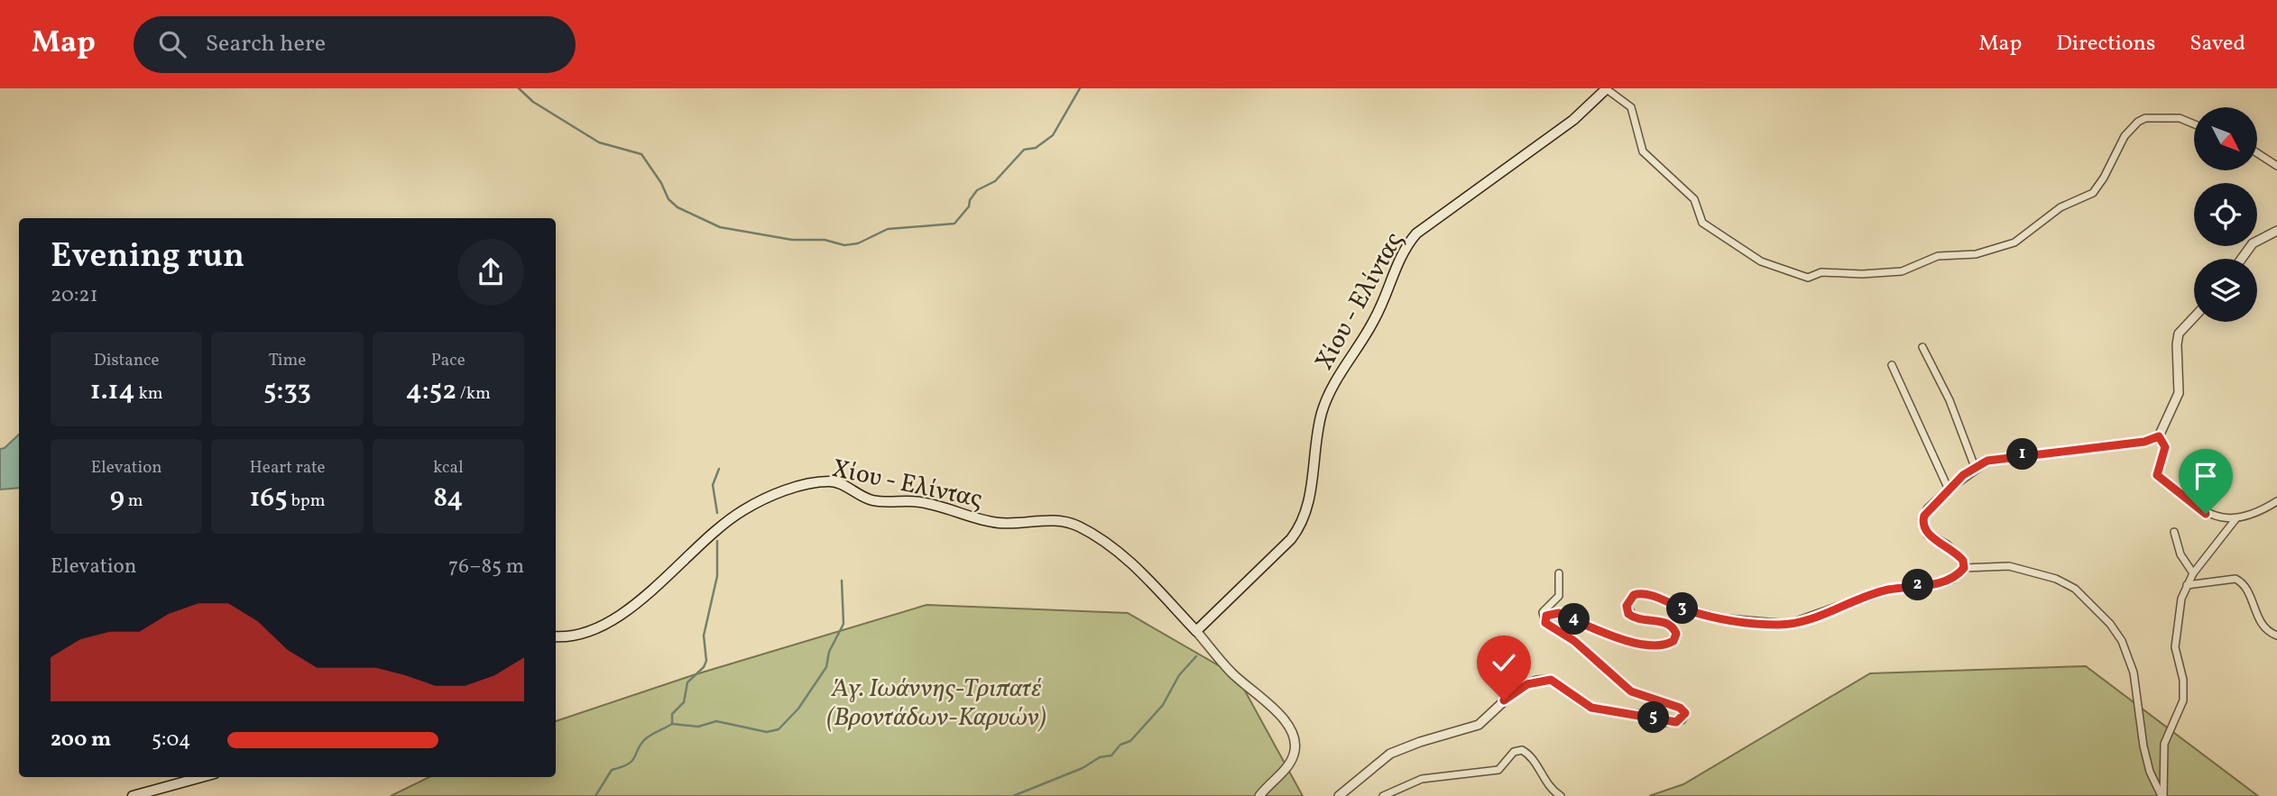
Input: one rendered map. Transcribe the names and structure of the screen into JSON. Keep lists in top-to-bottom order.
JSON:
{
  "streets": {
    "main road": ["Χίου - Ελίντας"]
  },
  "parks": ["Άγ. Ιωάννης-Τριπατέ (Βροντάδων-Καρυών)"],
  "north": "bottom right",
  "page": {
    "header": "Map",
    "search": "Search here",
    "nav": ["Map", "Directions", "Saved"],
    "heading": ["Evening run", "20:21"],
    "stats": [
      ["Distance", "1.14 km"],
      ["Time", "5:33"],
      ["Pace", "4:52 /km"],
      ["Elevation", "9 m"],
      ["Heart rate", "165 bpm"],
      ["kcal", "84"]
    ],
    "pins": [
      "1",
      "2",
      "3",
      "4",
      "5"
    ],
    "chart": ["Elevation", "76–85 m"],
    "list": [
      {
        "name": "200 m",
        "note": "5:04"
      }
    ]
  }
}
